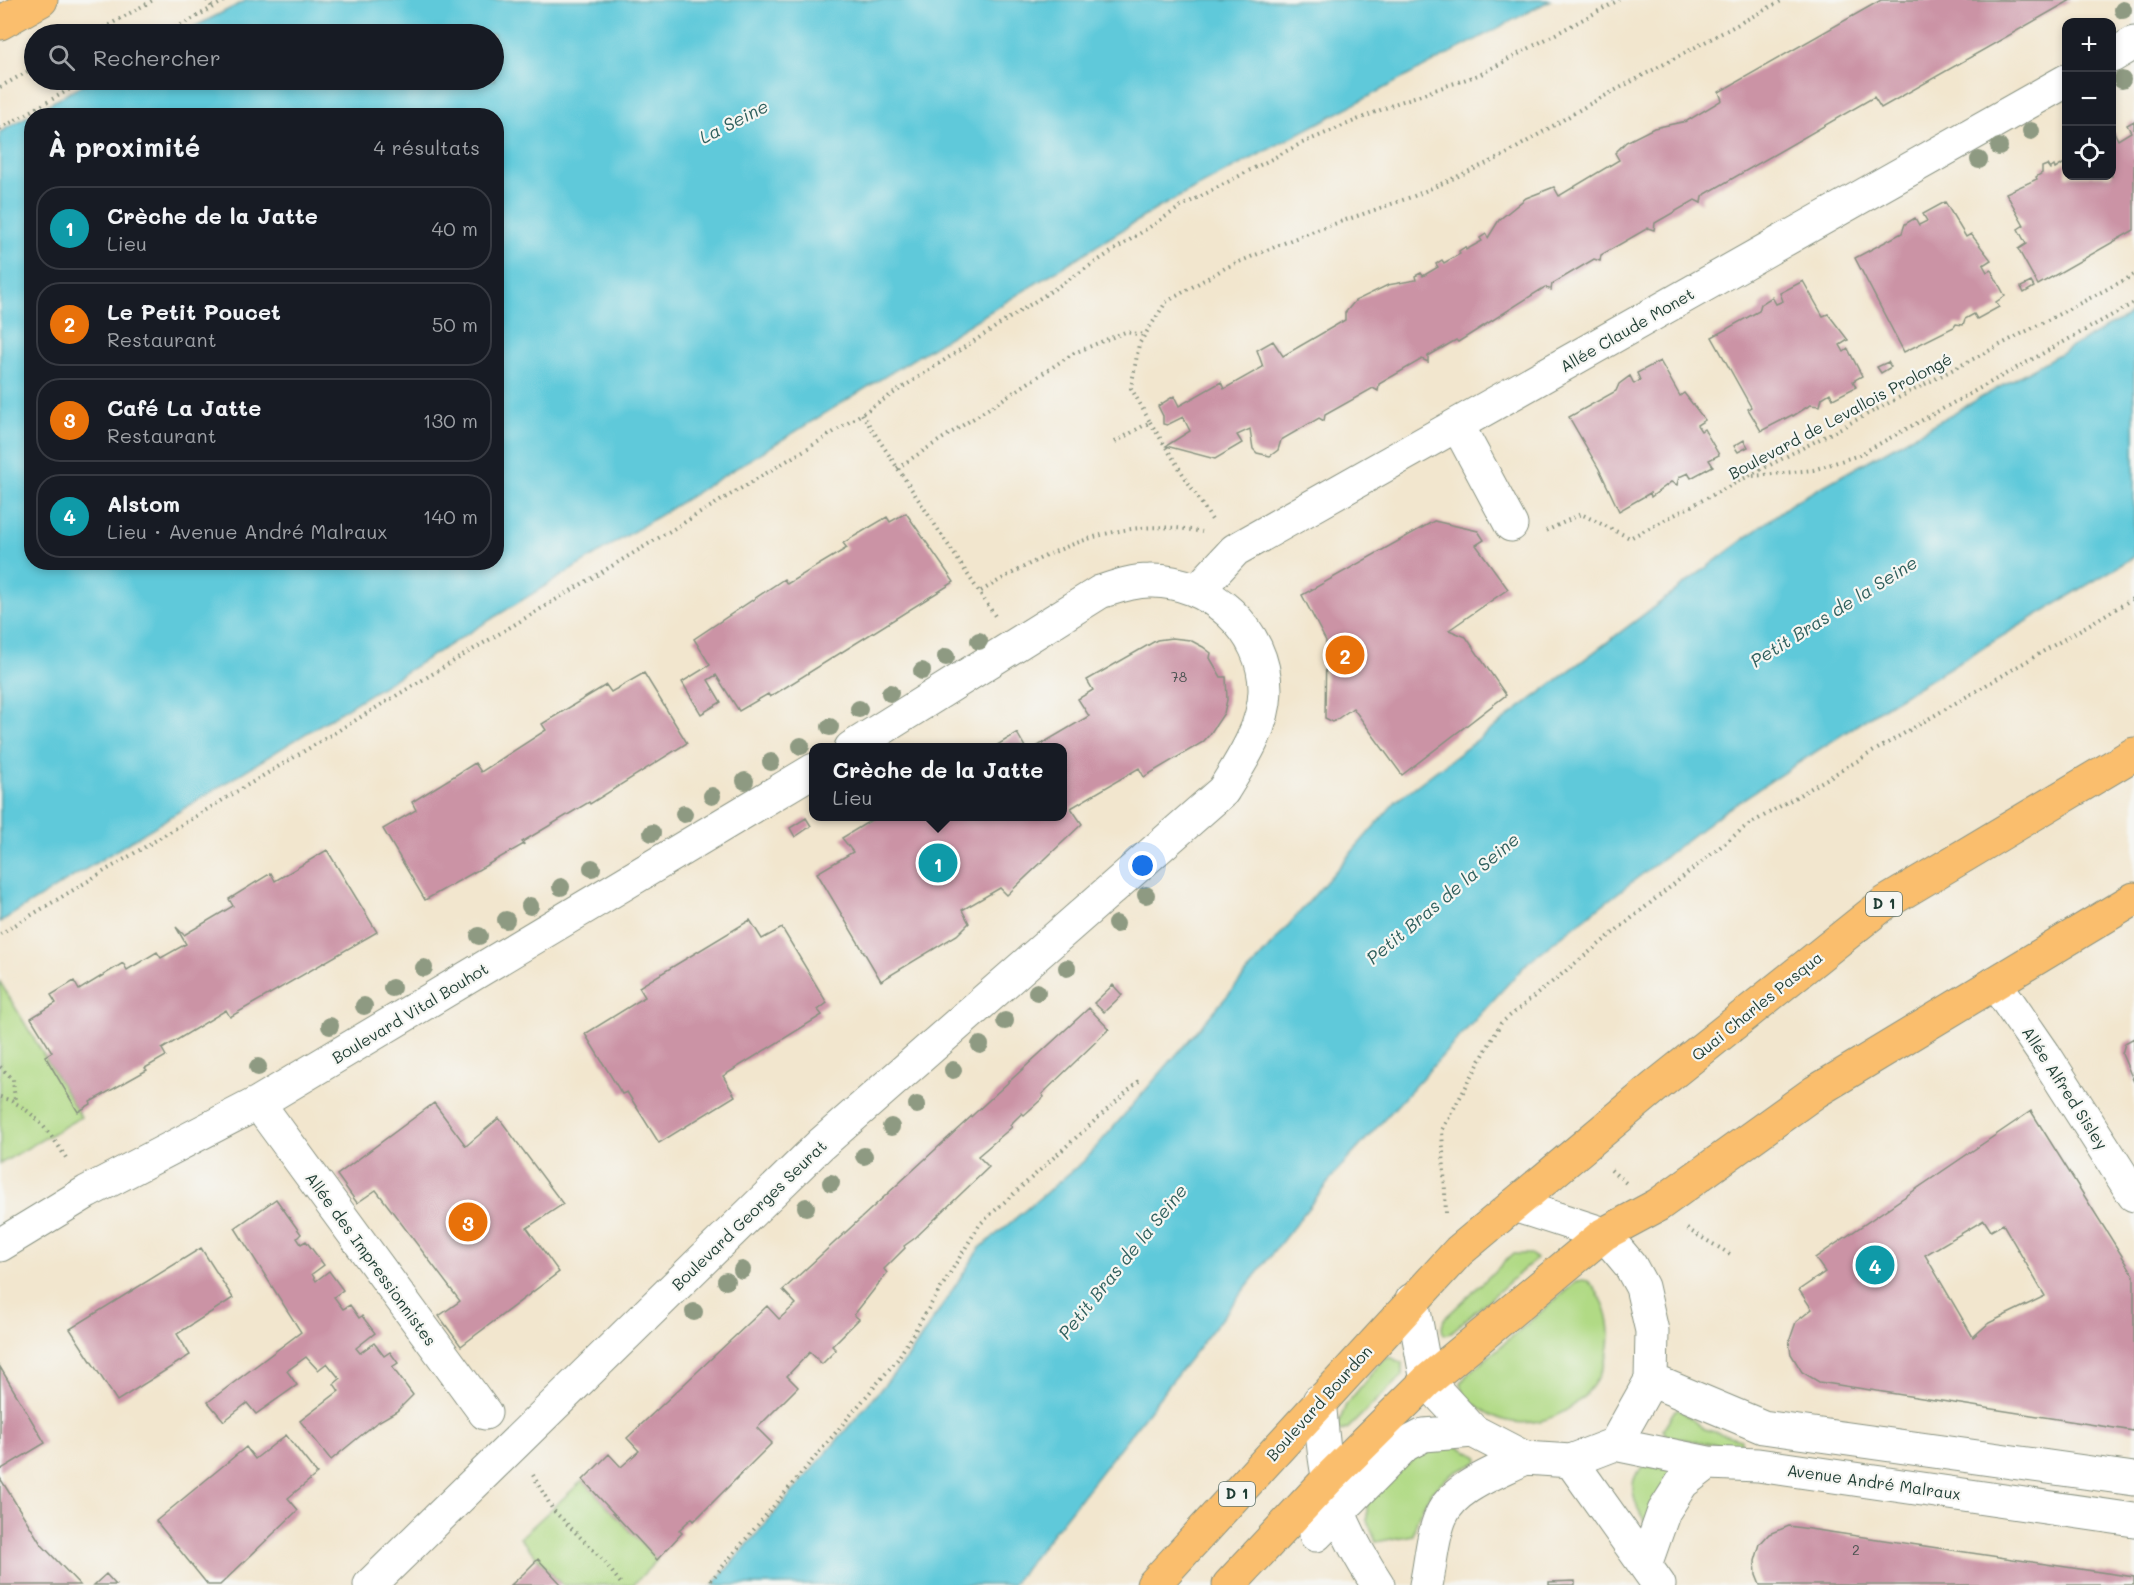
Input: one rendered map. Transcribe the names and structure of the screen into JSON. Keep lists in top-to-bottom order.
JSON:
{
  "streets": {
    "main road": ["D 1", "Quai Charles Pasqua", "Boulevard Bourdon"],
    "street": [
      "Allée Claude Monet",
      "Boulevard Vital Bouhot",
      "Allée Alfred Sisley",
      "Boulevard Georges Seurat",
      "Allée des Impressionnistes",
      "Avenue André Malraux"
    ],
    "path": ["Boulevard de Levallois Prolongé"]
  },
  "crossings": [
    ["Allée Claude Monet", "Boulevard Georges Seurat"],
    ["Quai Charles Pasqua", "Boulevard Bourdon"],
    ["Boulevard Vital Bouhot", "Allée des Impressionnistes"]
  ],
  "water": ["La Seine", "Petit Bras de la Seine"],
  "house_numbers": ["78", "2"],
  "page": {
    "map_buttons": ["+", "−"],
    "search": "Rechercher",
    "heading": ["À proximité", "4 résultats"],
    "list": [
      {
        "mark": "1",
        "name": "Crèche de la Jatte",
        "note": "Lieu",
        "value": "40 m"
      },
      {
        "mark": "2",
        "name": "Le Petit Poucet",
        "note": "Restaurant",
        "value": "50 m"
      },
      {
        "mark": "3",
        "name": "Café La Jatte",
        "note": "Restaurant",
        "value": "130 m"
      },
      {
        "mark": "4",
        "name": "Alstom",
        "note": "Lieu · Avenue André Malraux",
        "value": "140 m"
      }
    ],
    "pins": [
      "2",
      "1",
      "3",
      "4"
    ],
    "popup": ["Crèche de la Jatte", "Lieu"]
  }
}
